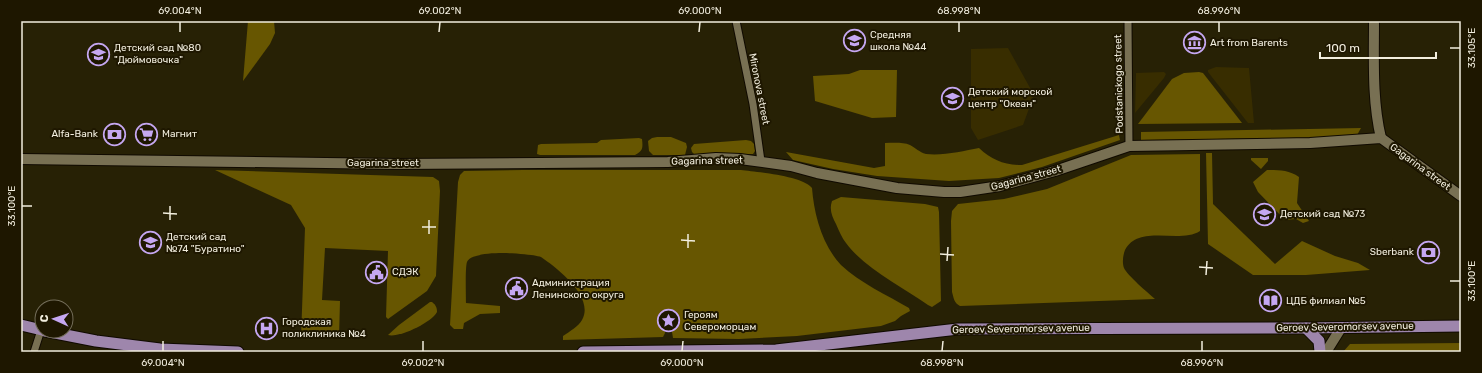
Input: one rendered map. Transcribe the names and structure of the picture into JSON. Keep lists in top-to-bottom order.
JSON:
{
  "streets": {
    "main road": ["Geroev Severomorsev avenue"],
    "street": ["Podstanickogo street", "Mironova street", "Gagarina street"]
  },
  "crossings": [
    ["Podstanickogo street", "Gagarina street"],
    ["Mironova street", "Gagarina street"]
  ],
  "places": {
    "school or university": [
      "Средняя школа №44",
      "Детский сад №80 \"Дюймовочка\"",
      "Детский морской центр \"Океан\"",
      "Детский сад №73",
      "Детский сад №74 \"Буратино\""
    ],
    "museum": ["Art from Barents"],
    "bank": ["Alfa-Bank", "Sberbank"],
    "supermarket": ["Магнит"],
    "public building": ["СДЭК", "Администрация Ленинского округа"],
    "library": ["ЦДБ филиал №5"],
    "place": ["Героям Cевероморцам"],
    "hospital": ["Городская поликлиника №4"]
  },
  "scale_bar": "100 m",
  "north": "left",
  "coordinates": [
    "69.004°N",
    "69.002°N",
    "69.000°N",
    "68.998°N",
    "68.996°N",
    "33.105°E",
    "33.100°E"
  ]
}
